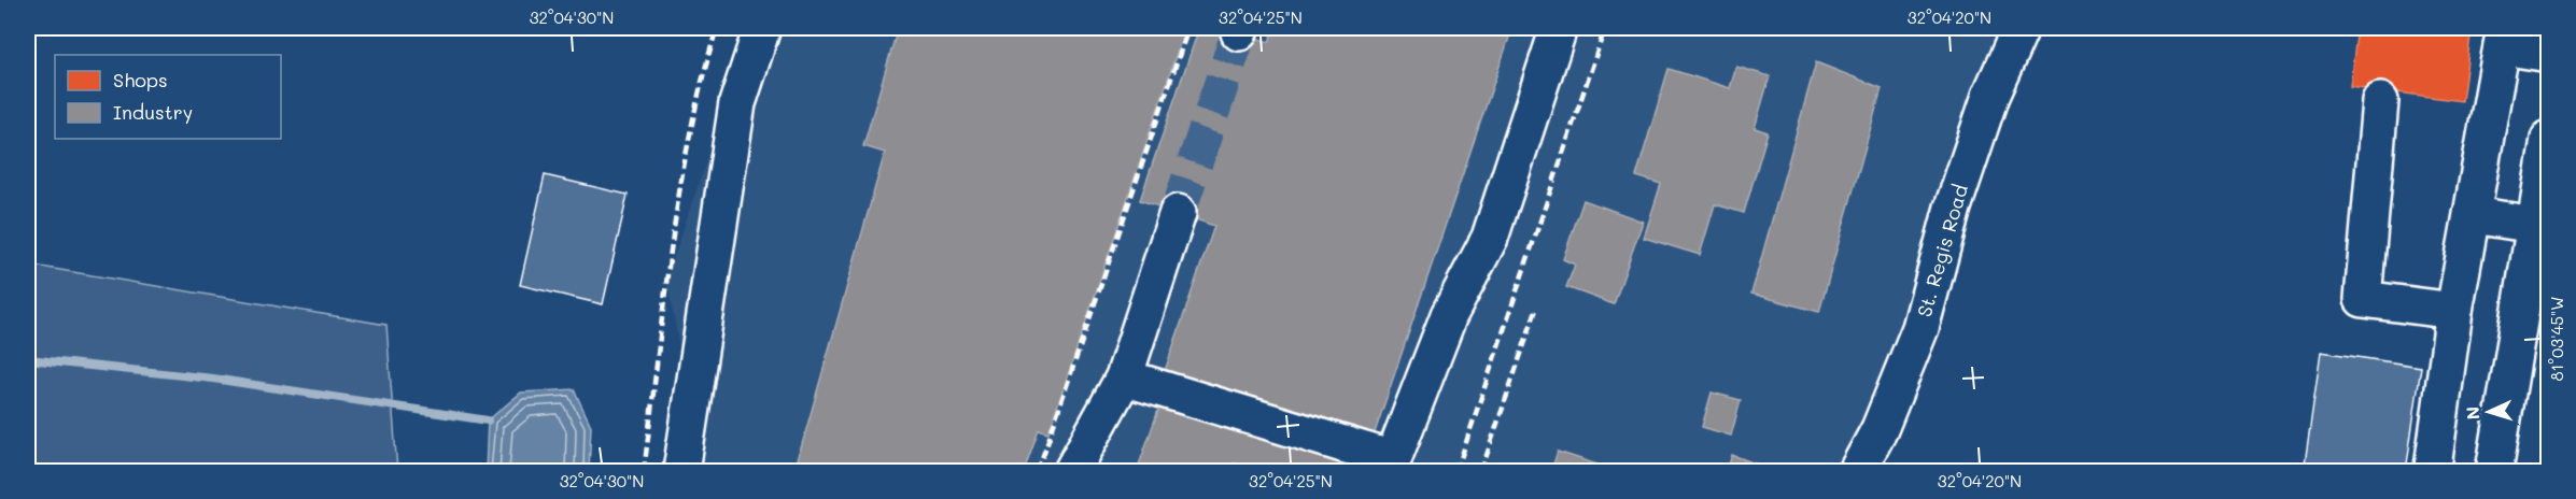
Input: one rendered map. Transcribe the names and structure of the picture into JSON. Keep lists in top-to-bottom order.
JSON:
{
  "streets": {
    "main road": ["St. Regis Road"]
  },
  "legend": ["Shops", "Industry"],
  "north": "left",
  "coordinates": [
    "32°04'30\"N",
    "32°04'25\"N",
    "32°04'20\"N",
    "81°03'45\"W"
  ]
}
